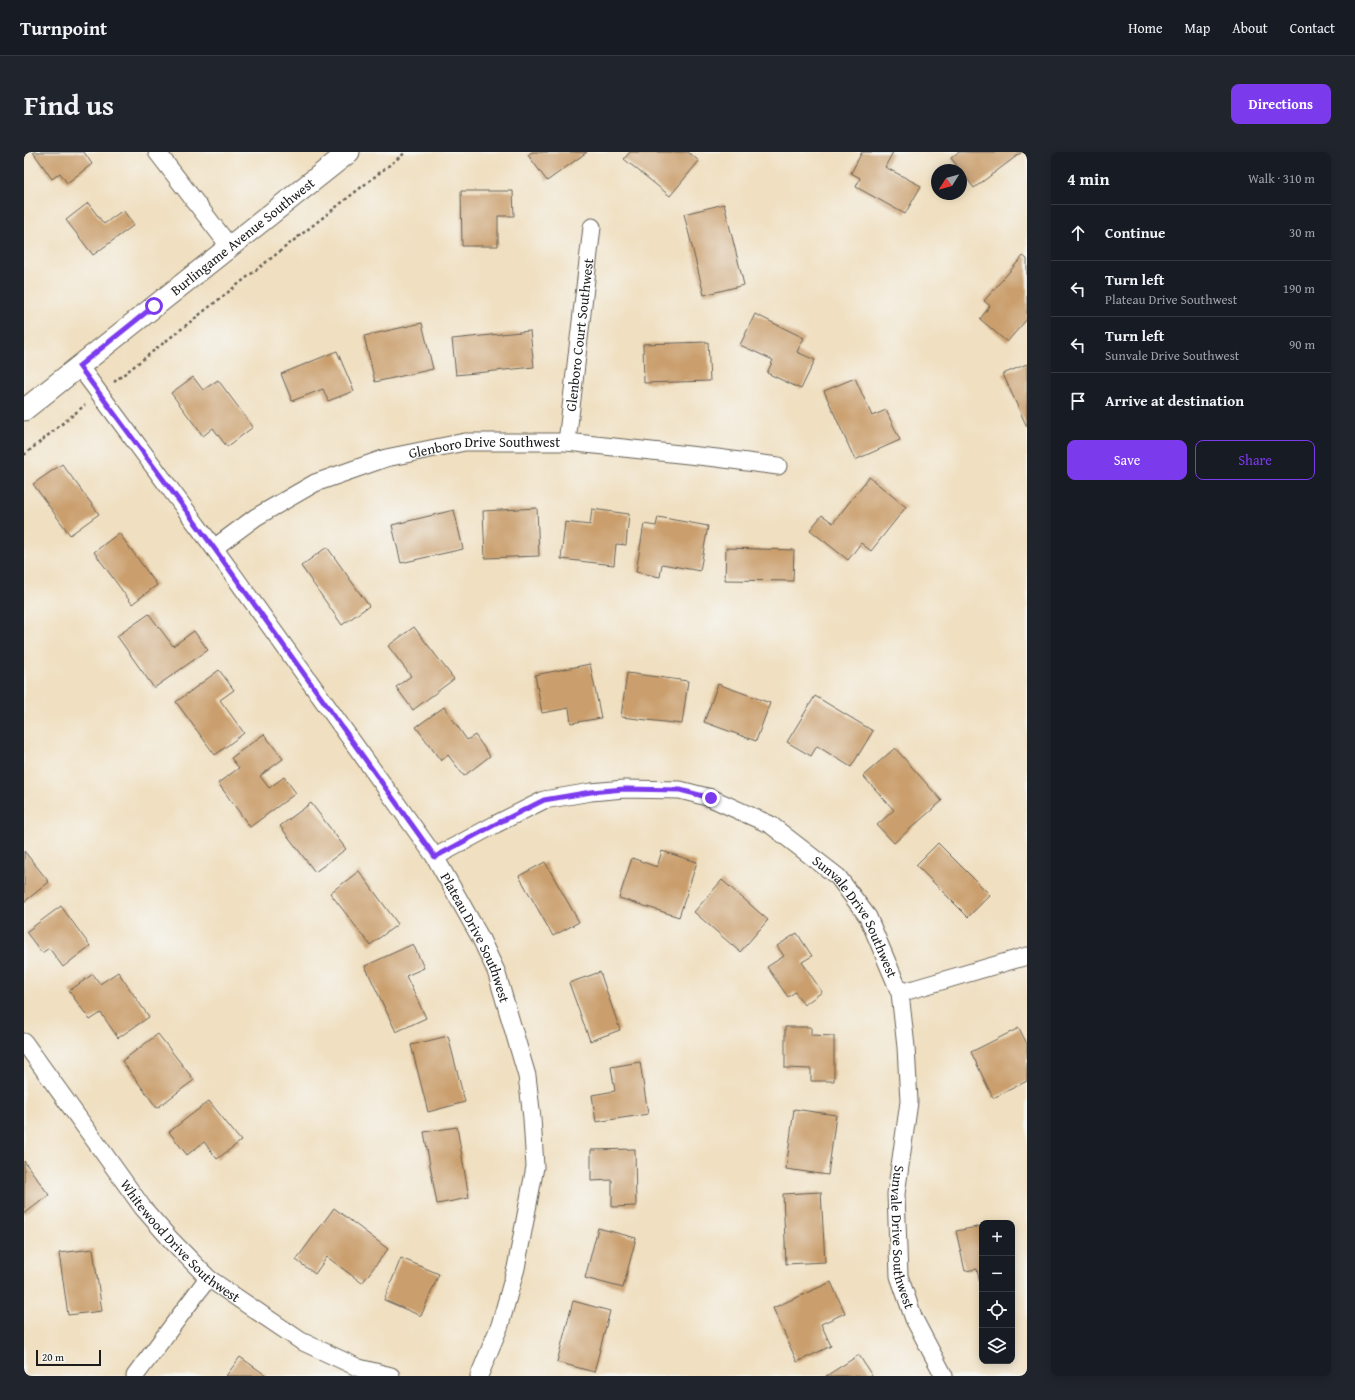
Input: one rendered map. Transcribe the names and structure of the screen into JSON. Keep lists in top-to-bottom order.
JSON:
{
  "streets": {
    "street": [
      "Burlingame Avenue Southwest",
      "Glenboro Court Southwest",
      "Glenboro Drive Southwest",
      "Sunvale Drive Southwest",
      "Plateau Drive Southwest",
      "Whitewood Drive Southwest"
    ]
  },
  "crossings": [
    ["Burlingame Avenue Southwest", "Plateau Drive Southwest"],
    ["Glenboro Court Southwest", "Glenboro Drive Southwest"],
    ["Glenboro Drive Southwest", "Plateau Drive Southwest"],
    ["Sunvale Drive Southwest", "Plateau Drive Southwest"]
  ],
  "scale_bar": "20 m",
  "north": "bottom left",
  "page": {
    "header": "Turnpoint",
    "nav": [
      "Home",
      "Map",
      "About",
      "Contact"
    ],
    "title": "Find us",
    "buttons": [
      "Directions",
      ["Save", "Share"]
    ],
    "heading": ["4 min", "Walk · 310 m"],
    "list": [
      ["Continue", "30 m"],
      ["Turn left", "Plateau Drive Southwest", "190 m"],
      ["Turn left", "Sunvale Drive Southwest", "90 m"],
      "Arrive at destination"
    ],
    "map_buttons": ["+", "−"],
    "scale": "20 m"
  }
}
